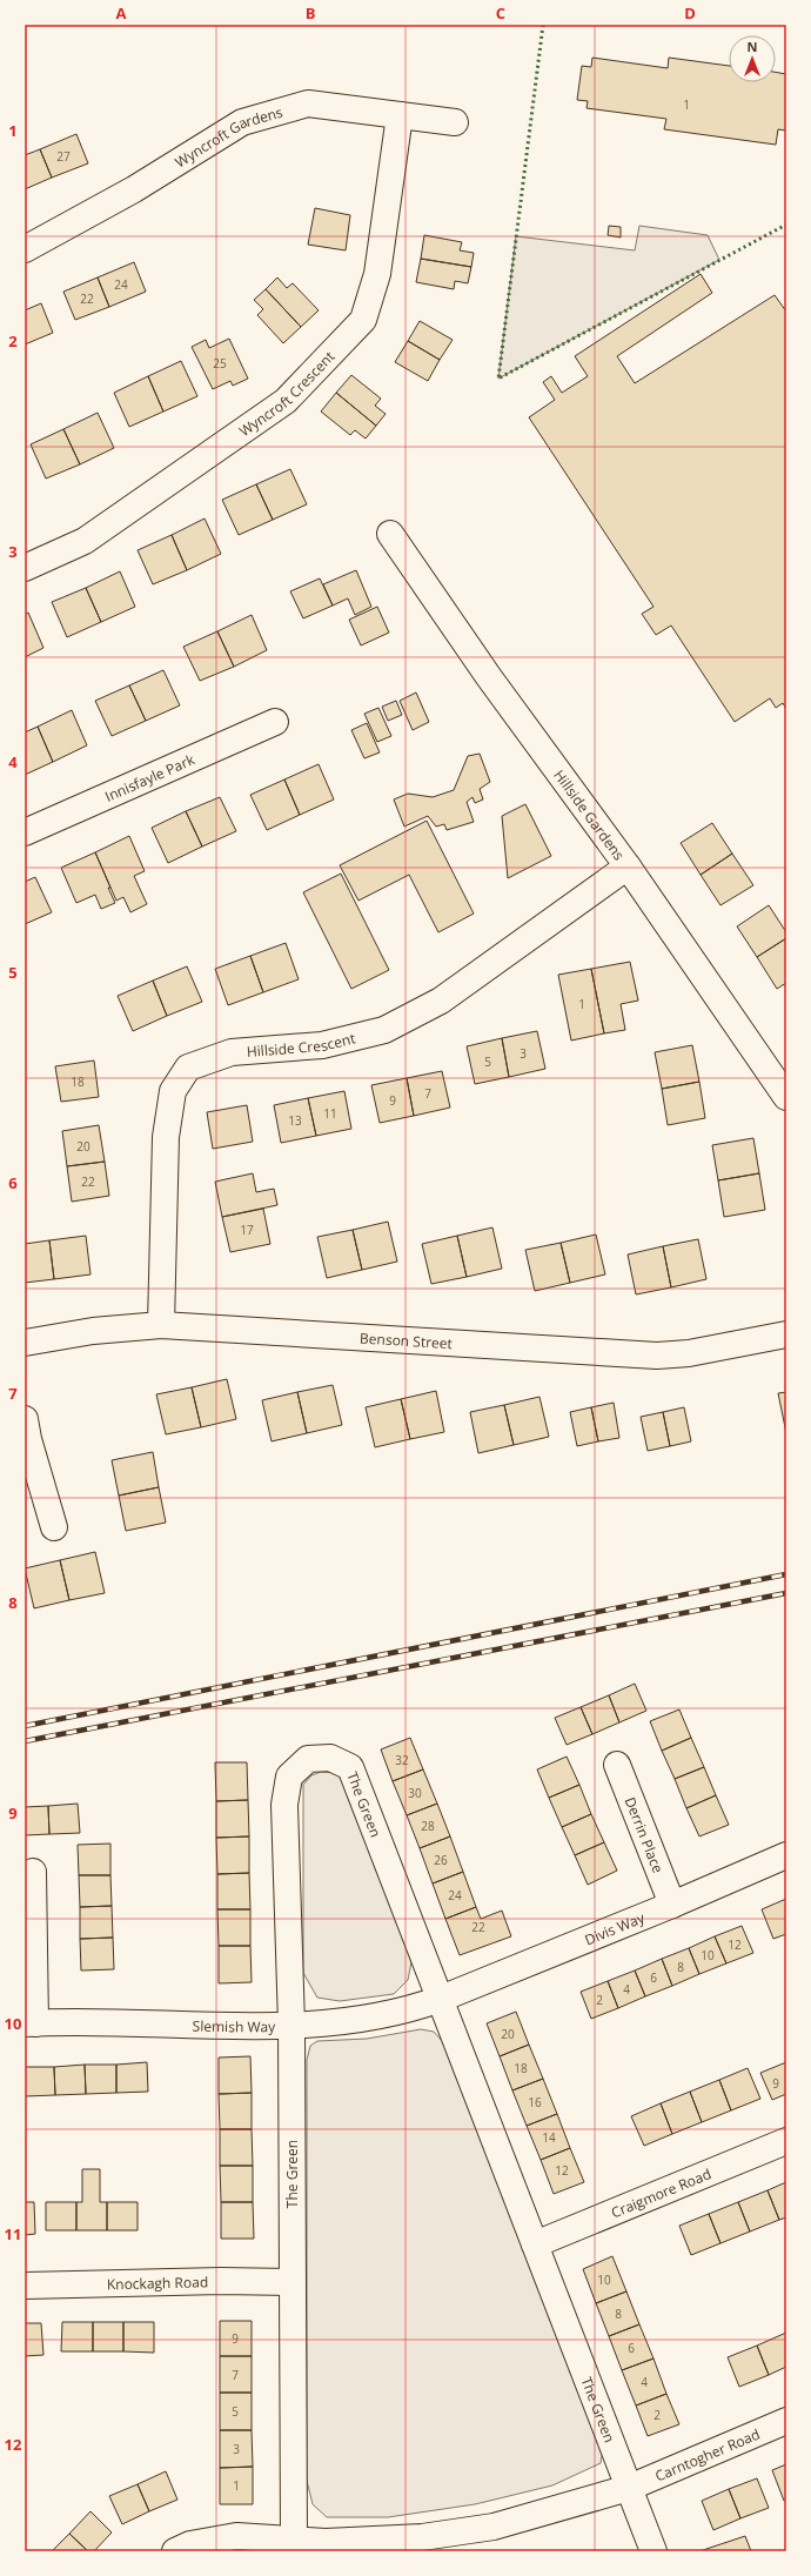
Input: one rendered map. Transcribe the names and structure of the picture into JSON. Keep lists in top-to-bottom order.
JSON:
{
  "streets": {
    "street": [
      "Wyncroft Gardens",
      "Wyncroft Crescent",
      "Innisfayle Park",
      "Hillside Gardens",
      "Hillside Crescent",
      "Benson Street",
      "The Green",
      "Derrin Place",
      "Divis Way",
      "Slemish Way",
      "Craigmore Road",
      "Knockagh Road",
      "Carntogher Road"
    ]
  },
  "crossings": [
    ["Wyncroft Gardens", "Wyncroft Crescent"],
    ["Hillside Gardens", "Hillside Crescent"],
    ["Hillside Crescent", "Benson Street"],
    ["The Green", "Divis Way"],
    ["The Green", "Slemish Way"],
    ["The Green", "Craigmore Road"],
    ["The Green", "Knockagh Road"],
    ["The Green", "Carntogher Road"],
    ["Derrin Place", "Divis Way"],
    ["Divis Way", "Slemish Way"]
  ],
  "house_numbers": [
    "1",
    "27",
    "24",
    "22",
    "25",
    "1",
    "3",
    "5",
    "18",
    "7",
    "9",
    "11",
    "13",
    "20",
    "22",
    "17",
    "32",
    "30",
    "28",
    "26",
    "24",
    "22",
    "12",
    "10",
    "8",
    "6",
    "4",
    "2",
    "20",
    "18",
    "9",
    "16",
    "14",
    "12",
    "10",
    "8",
    "9",
    "6",
    "7",
    "4",
    "5",
    "2",
    "3",
    "1"
  ],
  "north": "top",
  "grid": {
    "columns": [
      "A",
      "B",
      "C",
      "D"
    ],
    "rows": [
      "1",
      "2",
      "3",
      "4",
      "5",
      "6",
      "7",
      "8",
      "9",
      "10",
      "11",
      "12"
    ]
  }
}
